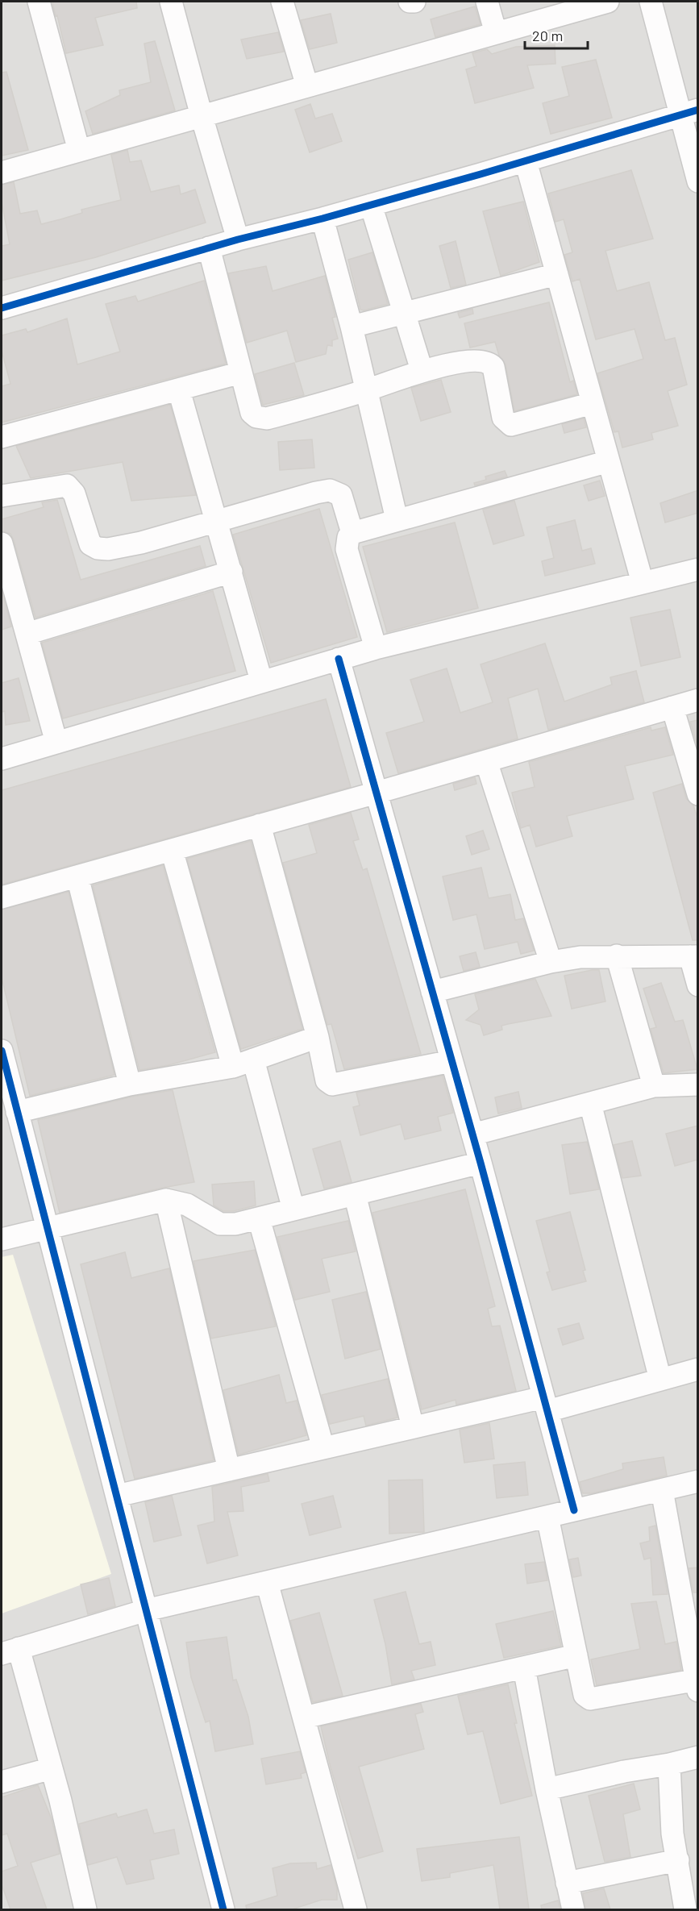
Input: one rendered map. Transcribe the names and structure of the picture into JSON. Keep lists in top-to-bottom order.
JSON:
{
  "scale_bar": "20 m"
}
